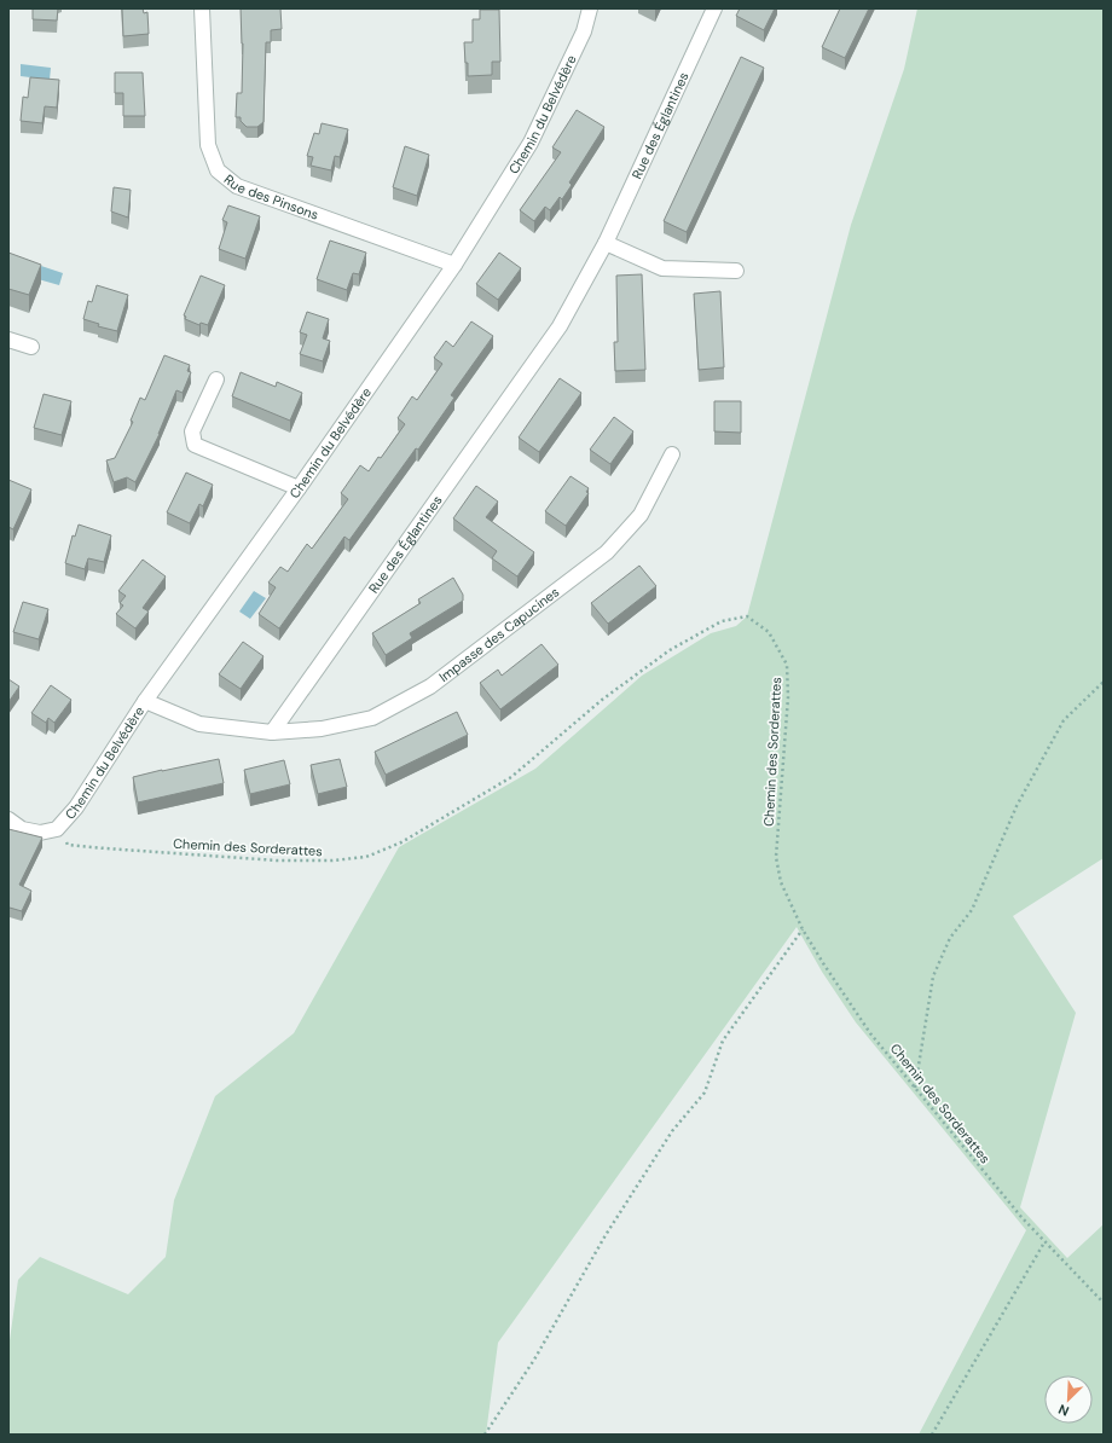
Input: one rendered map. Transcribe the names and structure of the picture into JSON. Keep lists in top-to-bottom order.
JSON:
{
  "streets": {
    "street": [
      "Chemin du Belvédère",
      "Rue des Églantines",
      "Rue des Pinsons",
      "Impasse des Capucines"
    ],
    "path": ["Chemin des Sorderattes"]
  },
  "crossings": [
    ["Chemin du Belvédère", "Rue des Pinsons"],
    ["Chemin du Belvédère", "Chemin des Sorderattes"],
    ["Rue des Églantines", "Impasse des Capucines"]
  ],
  "north": "bottom left"
}
